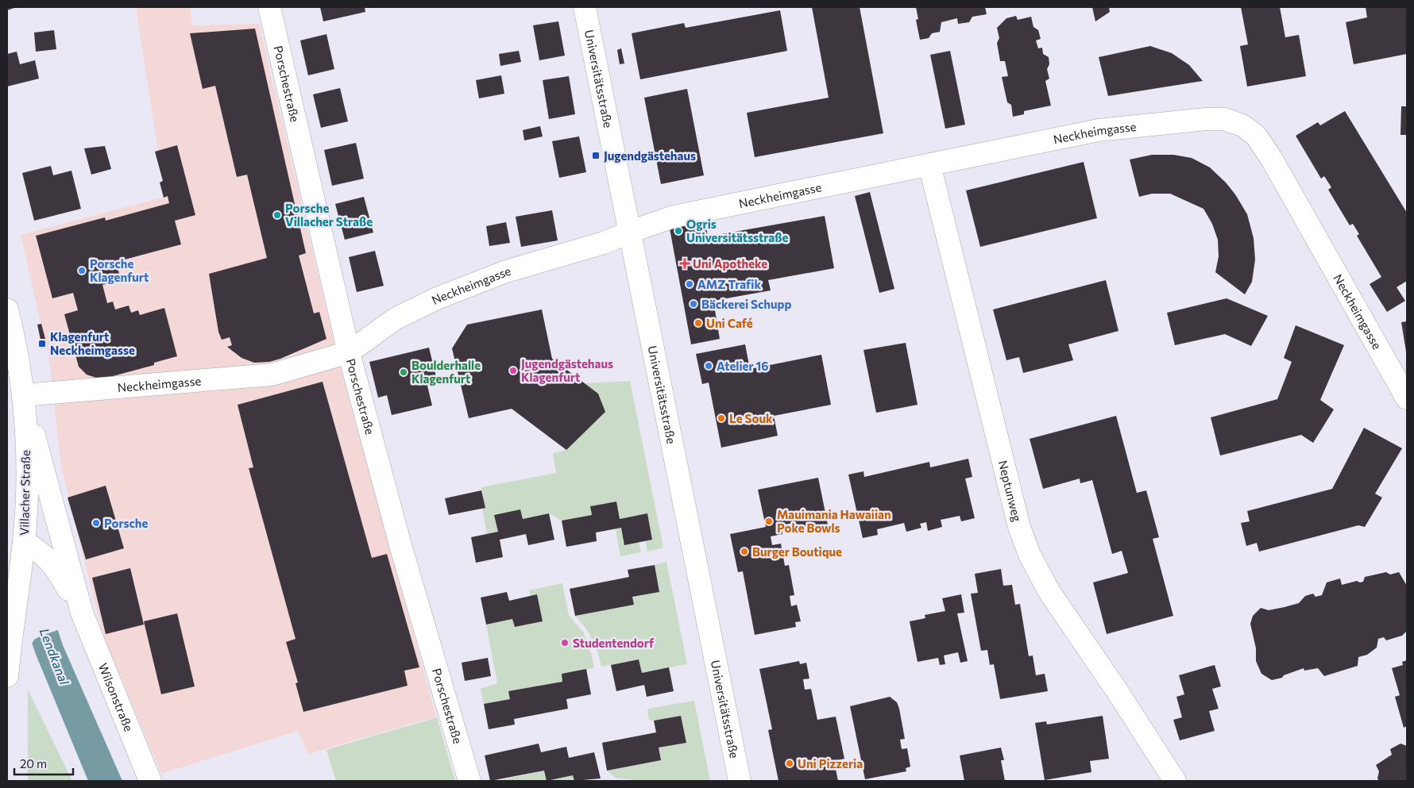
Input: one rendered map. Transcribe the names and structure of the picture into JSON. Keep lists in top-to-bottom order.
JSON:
{
  "streets": {
    "street": [
      "Universitätsstraße",
      "Porschestraße",
      "Neckheimgasse",
      "Neptunweg",
      "Villacher Straße",
      "Wilsonstraße"
    ]
  },
  "crossings": [
    ["Universitätsstraße", "Neckheimgasse"],
    ["Porschestraße", "Neckheimgasse"],
    ["Neckheimgasse", "Neptunweg"],
    ["Neckheimgasse", "Villacher Straße"]
  ],
  "water": ["Lendkanal"],
  "places": {
    "transit": ["Jugendgästehaus", "Klagenfurt Neckheimgasse"],
    "other": [
      "Porsche Villacher Straße",
      "Ogris Universitätsstraße",
      "Porsche Klagenfurt",
      "AMZ Trafik",
      "Bäckerei Schupp",
      "Uni Café",
      "Atelier 16",
      "Jugendgästehaus Klagenfurt",
      "Boulderhalle Klagenfurt",
      "Le Souk",
      "Mauimania Hawaiian Poke Bowls",
      "Porsche",
      "Burger Boutique",
      "Studentendorf",
      "Uni Pizzeria"
    ],
    "health": ["Uni Apotheke"]
  },
  "scale_bar": "20 m"
}
